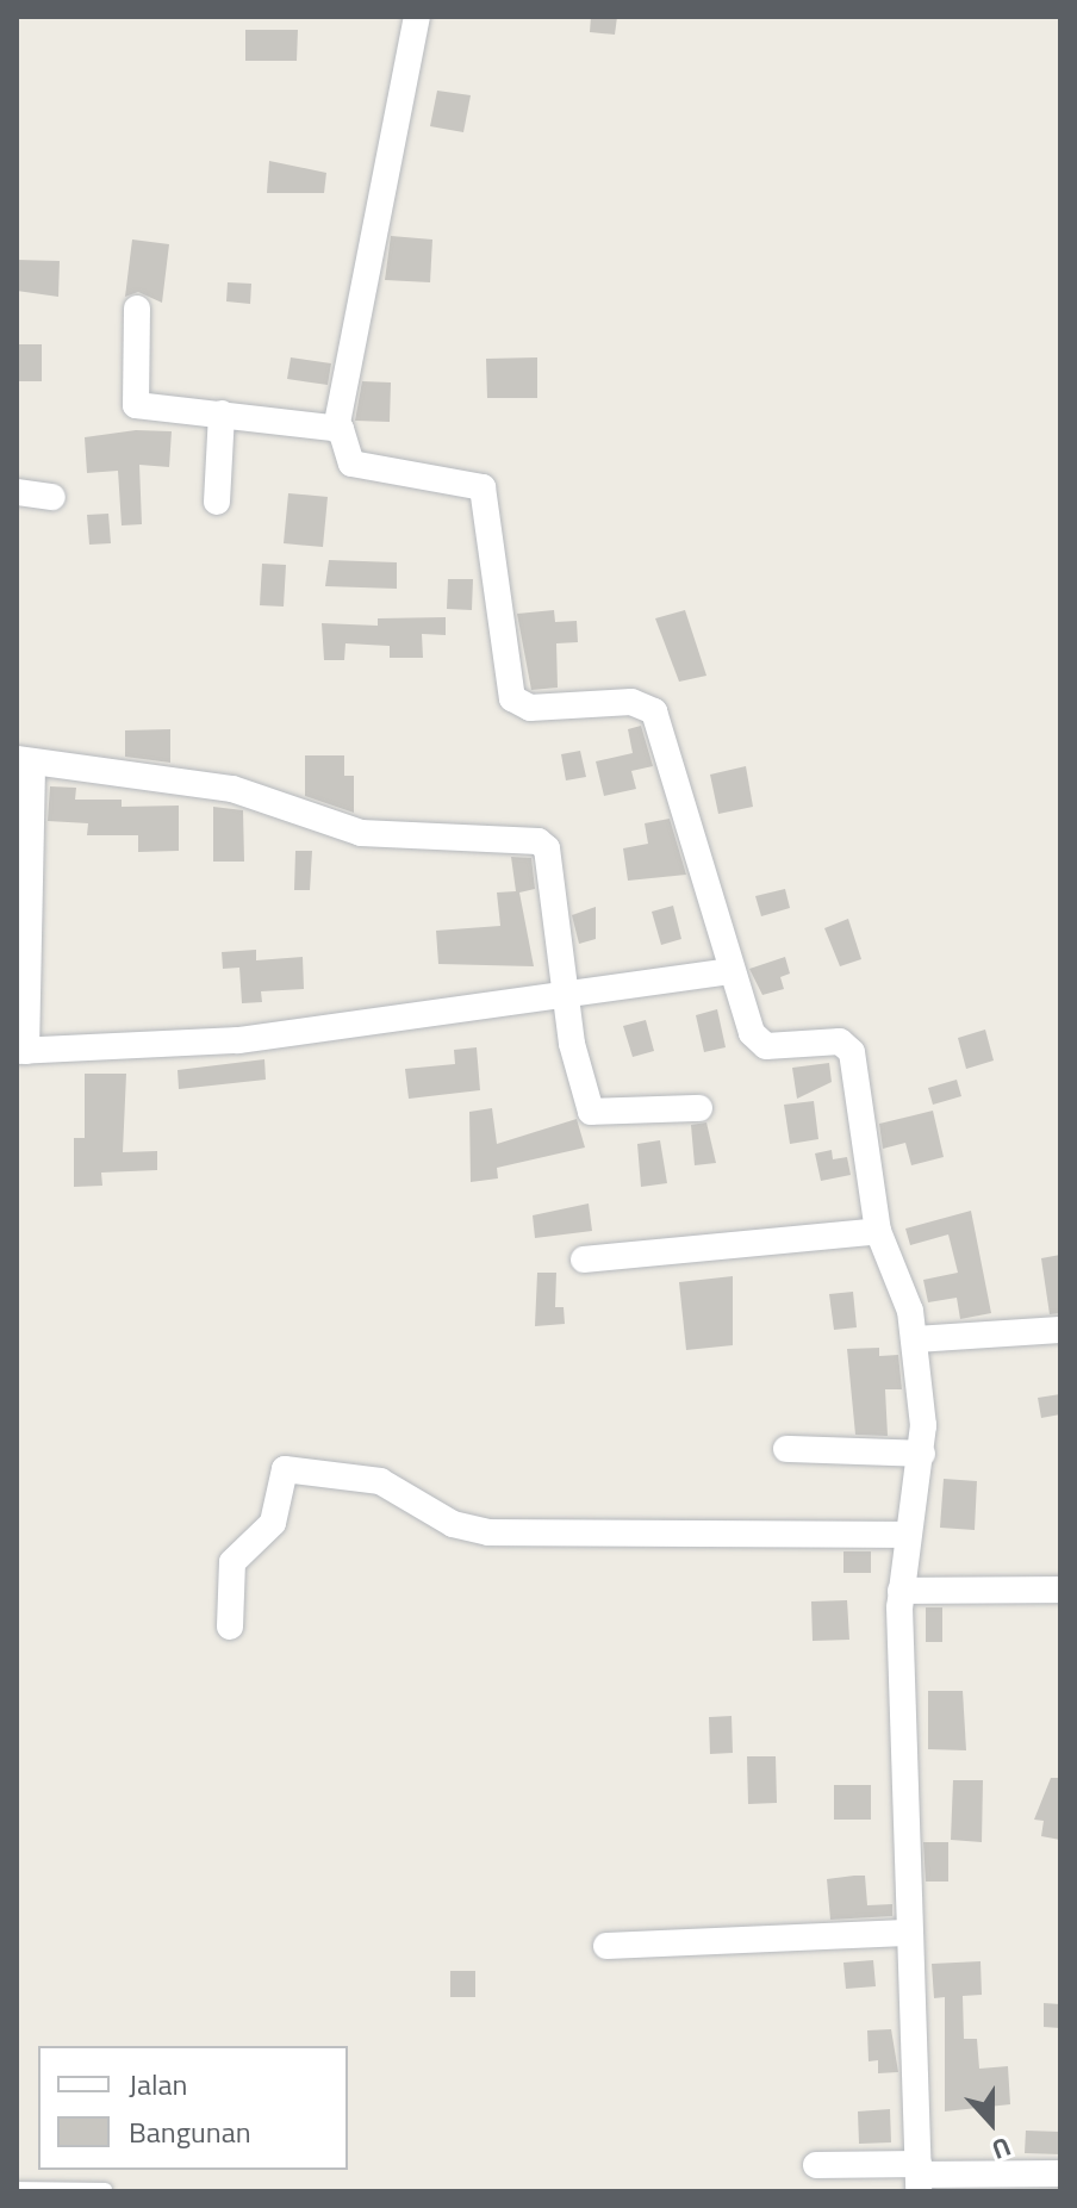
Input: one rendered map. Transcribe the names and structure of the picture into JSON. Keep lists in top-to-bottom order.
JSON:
{
  "legend": ["Jalan", "Bangunan"],
  "north": "bottom"
}
